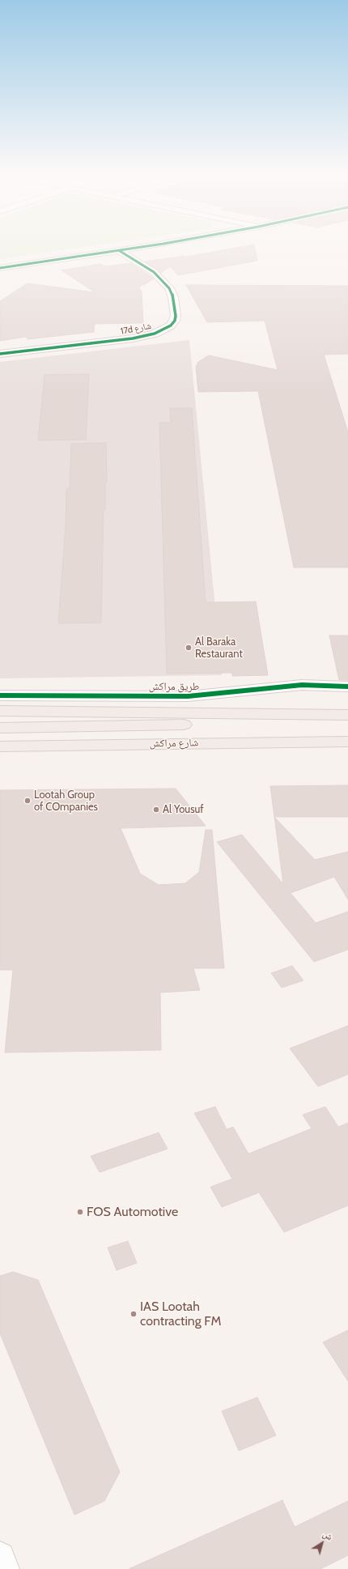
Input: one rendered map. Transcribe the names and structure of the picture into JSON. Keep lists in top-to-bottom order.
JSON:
{
  "streets": {
    "main road": ["شارع مراكش"],
    "street": ["17d شارع", "طريق مراكش"]
  },
  "places": [
    "Al Baraka Restaurant",
    "Lootah Group of COmpanies",
    "Al Yousuf",
    "FOS Automotive",
    "IAS Lootah contracting FM"
  ],
  "north": "top right"
}
